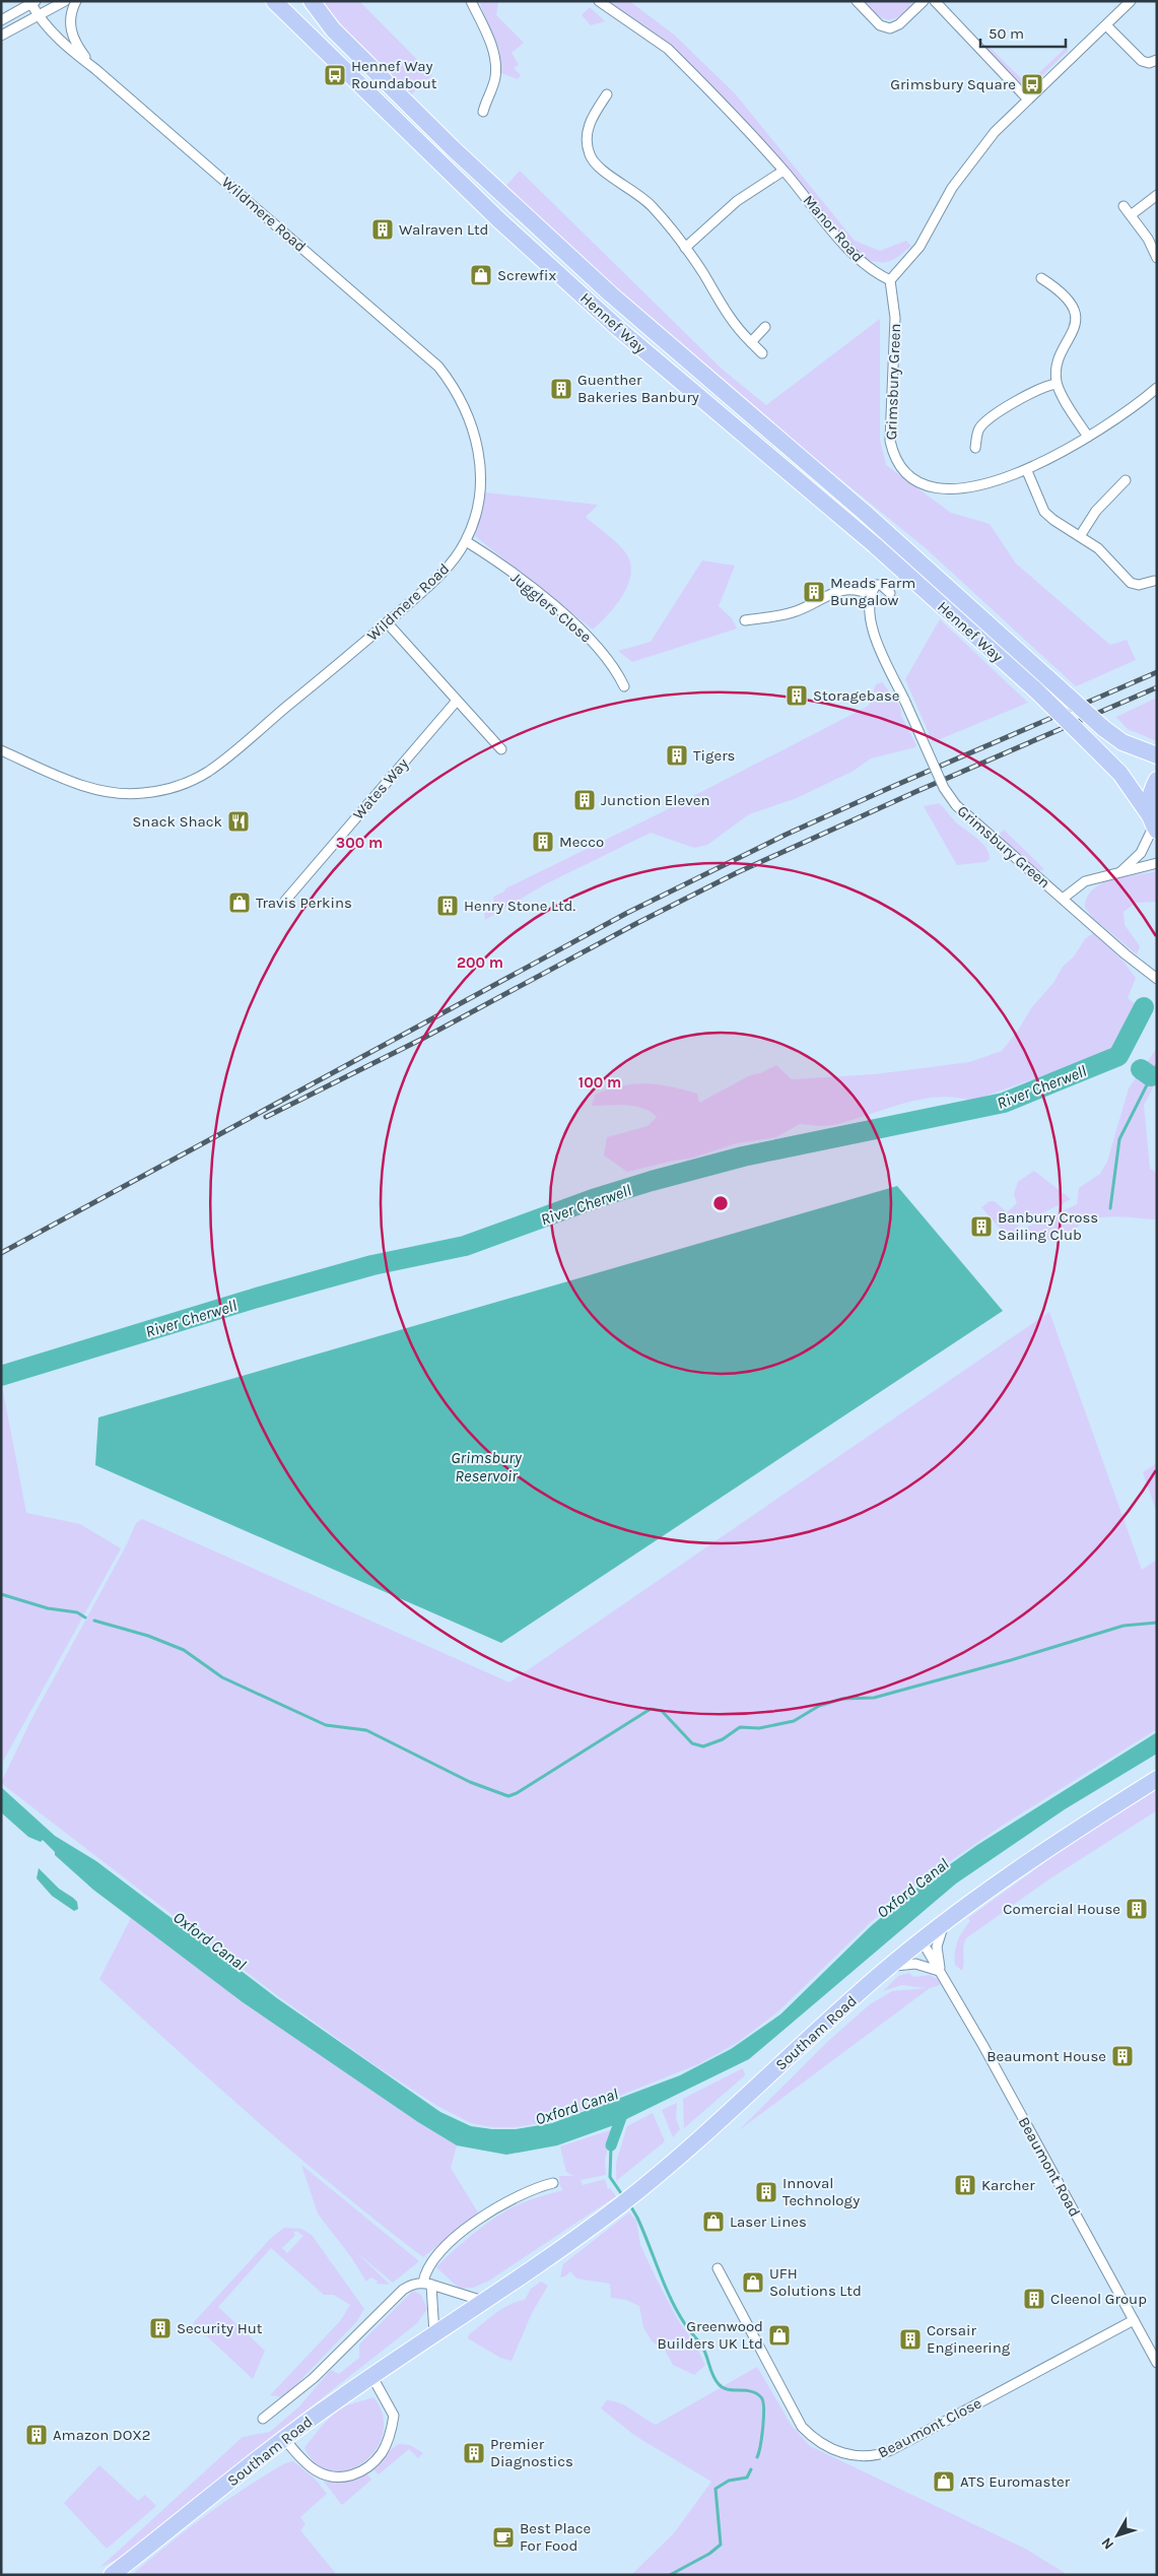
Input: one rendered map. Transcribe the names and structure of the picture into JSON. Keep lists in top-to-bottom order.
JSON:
{
  "streets": {
    "highway": ["Hennef Way", "Southam Road"],
    "street": [
      "Wildmere Road",
      "Manor Road",
      "Grimsbury Green",
      "Jugglers Close",
      "Wates Way",
      "Beaumont Road",
      "Beaumont Close"
    ]
  },
  "crossings": [
    ["Wildmere Road", "Jugglers Close"],
    ["Manor Road", "Grimsbury Green"],
    ["Hennef Way", "Grimsbury Green"],
    ["Southam Road", "Beaumont Road"],
    ["Beaumont Road", "Beaumont Close"]
  ],
  "water": ["River Cherwell", "Grimsbury Reservoir", "Oxford Canal"],
  "places": {
    "bus stop": ["Hennef Way Roundabout", "Grimsbury Square"],
    "building": [
      "Walraven Ltd",
      "Guenther Bakeries Banbury",
      "Meads Farm Bungalow",
      "Storagebase",
      "Tigers",
      "Junction Eleven",
      "Mecco",
      "Henry Stone Ltd.",
      "Banbury Cross Sailing Club",
      "Comercial House",
      "Beaumont House",
      "Karcher",
      "Innoval Technology",
      "Cleenol Group",
      "Security Hut",
      "Corsair Engineering",
      "Amazon DOX2",
      "Premier Diagnostics"
    ],
    "shop": [
      "Screwfix",
      "Travis Perkins",
      "Laser Lines",
      "UFH Solutions Ltd",
      "Greenwood Builders UK Ltd",
      "ATS Euromaster"
    ],
    "restaurant": ["Snack Shack"],
    "cafe": ["Best Place For Food"]
  },
  "scale_bar": "50 m",
  "north": "bottom left",
  "rings": ["300 m", "200 m", "100 m"]
}
